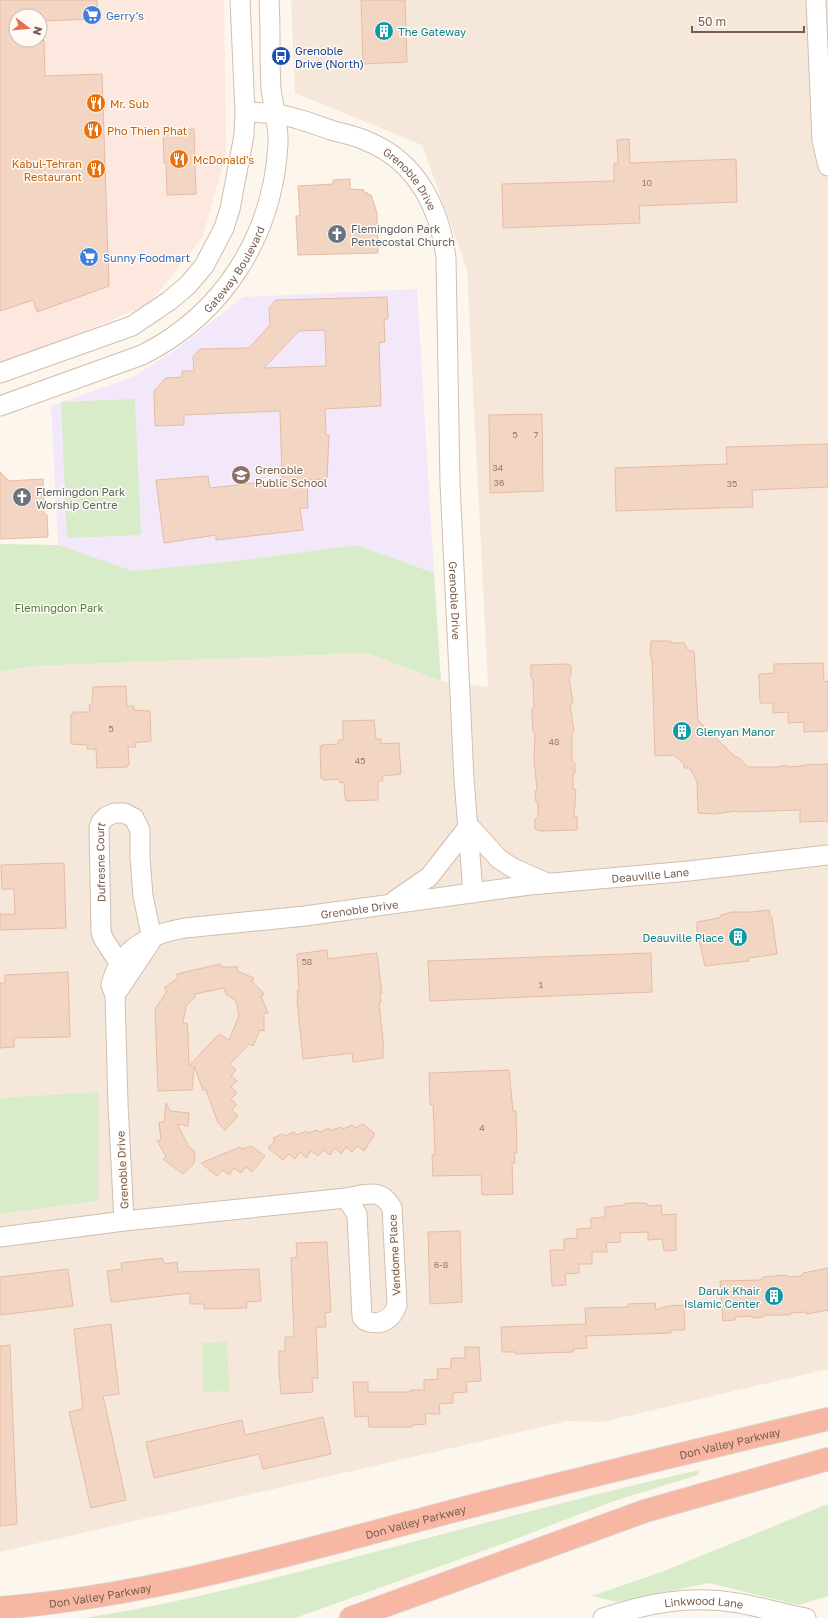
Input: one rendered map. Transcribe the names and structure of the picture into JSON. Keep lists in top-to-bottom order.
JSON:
{
  "streets": {
    "highway": ["Don Valley Parkway"],
    "street": [
      "Grenoble Drive",
      "Gateway Boulevard",
      "Dufresne Court",
      "Deauville Lane",
      "Vendome Place",
      "Linkwood Lane"
    ]
  },
  "crossings": [
    ["Grenoble Drive", "Gateway Boulevard"],
    ["Grenoble Drive", "Dufresne Court"],
    ["Grenoble Drive", "Deauville Lane"],
    ["Grenoble Drive", "Vendome Place"]
  ],
  "parks": ["Flemingdon Park"],
  "places": {
    "supermarket": ["Gerry's", "Sunny Foodmart"],
    "building": [
      "The Gateway",
      "Glenyan Manor",
      "Deauville Place",
      "Daruk Khair Islamic Center"
    ],
    "bus stop": ["Grenoble Drive (North)"],
    "restaurant": [
      "Mr. Sub",
      "Pho Thien Phat",
      "McDonald's",
      "Kabul-Tehran Restaurant"
    ],
    "church": ["Flemingdon Park Pentecostal Church", "Flemingdon Park Worship Centre"],
    "school or university": ["Grenoble Public School"]
  },
  "house_numbers": [
    "10",
    "5",
    "7",
    "34",
    "36",
    "35",
    "5",
    "48",
    "45",
    "58",
    "1",
    "4",
    "6-8"
  ],
  "scale_bar": "50 m",
  "north": "right"
}
